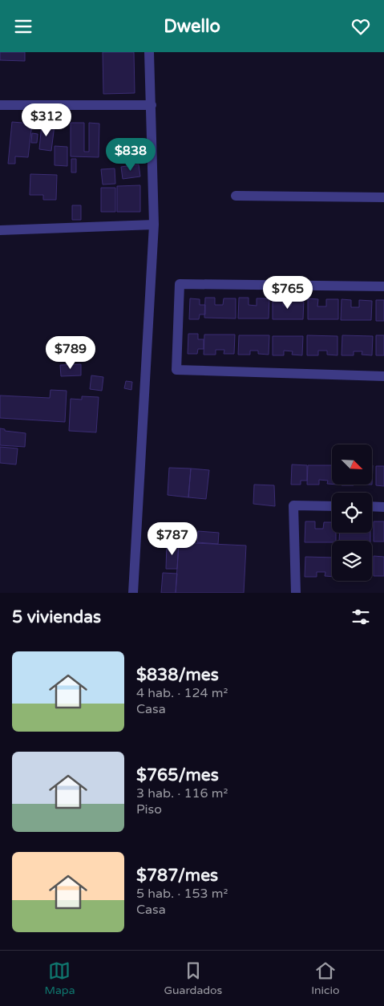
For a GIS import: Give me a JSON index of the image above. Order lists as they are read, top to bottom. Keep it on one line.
{"north":"bottom right","page":{"header":"Dwello","price":["$312","$838","$765","$789","$787"],"heading":"5 viviendas","list":[{"name":"$838/mes","note":"4 hab. · 124 m² · Casa"},{"name":"$765/mes","note":"3 hab. · 116 m² · Piso"},{"name":"$787/mes","note":"5 hab. · 153 m² · Casa"}],"tabs":["Mapa","Guardados","Inicio"]}}
